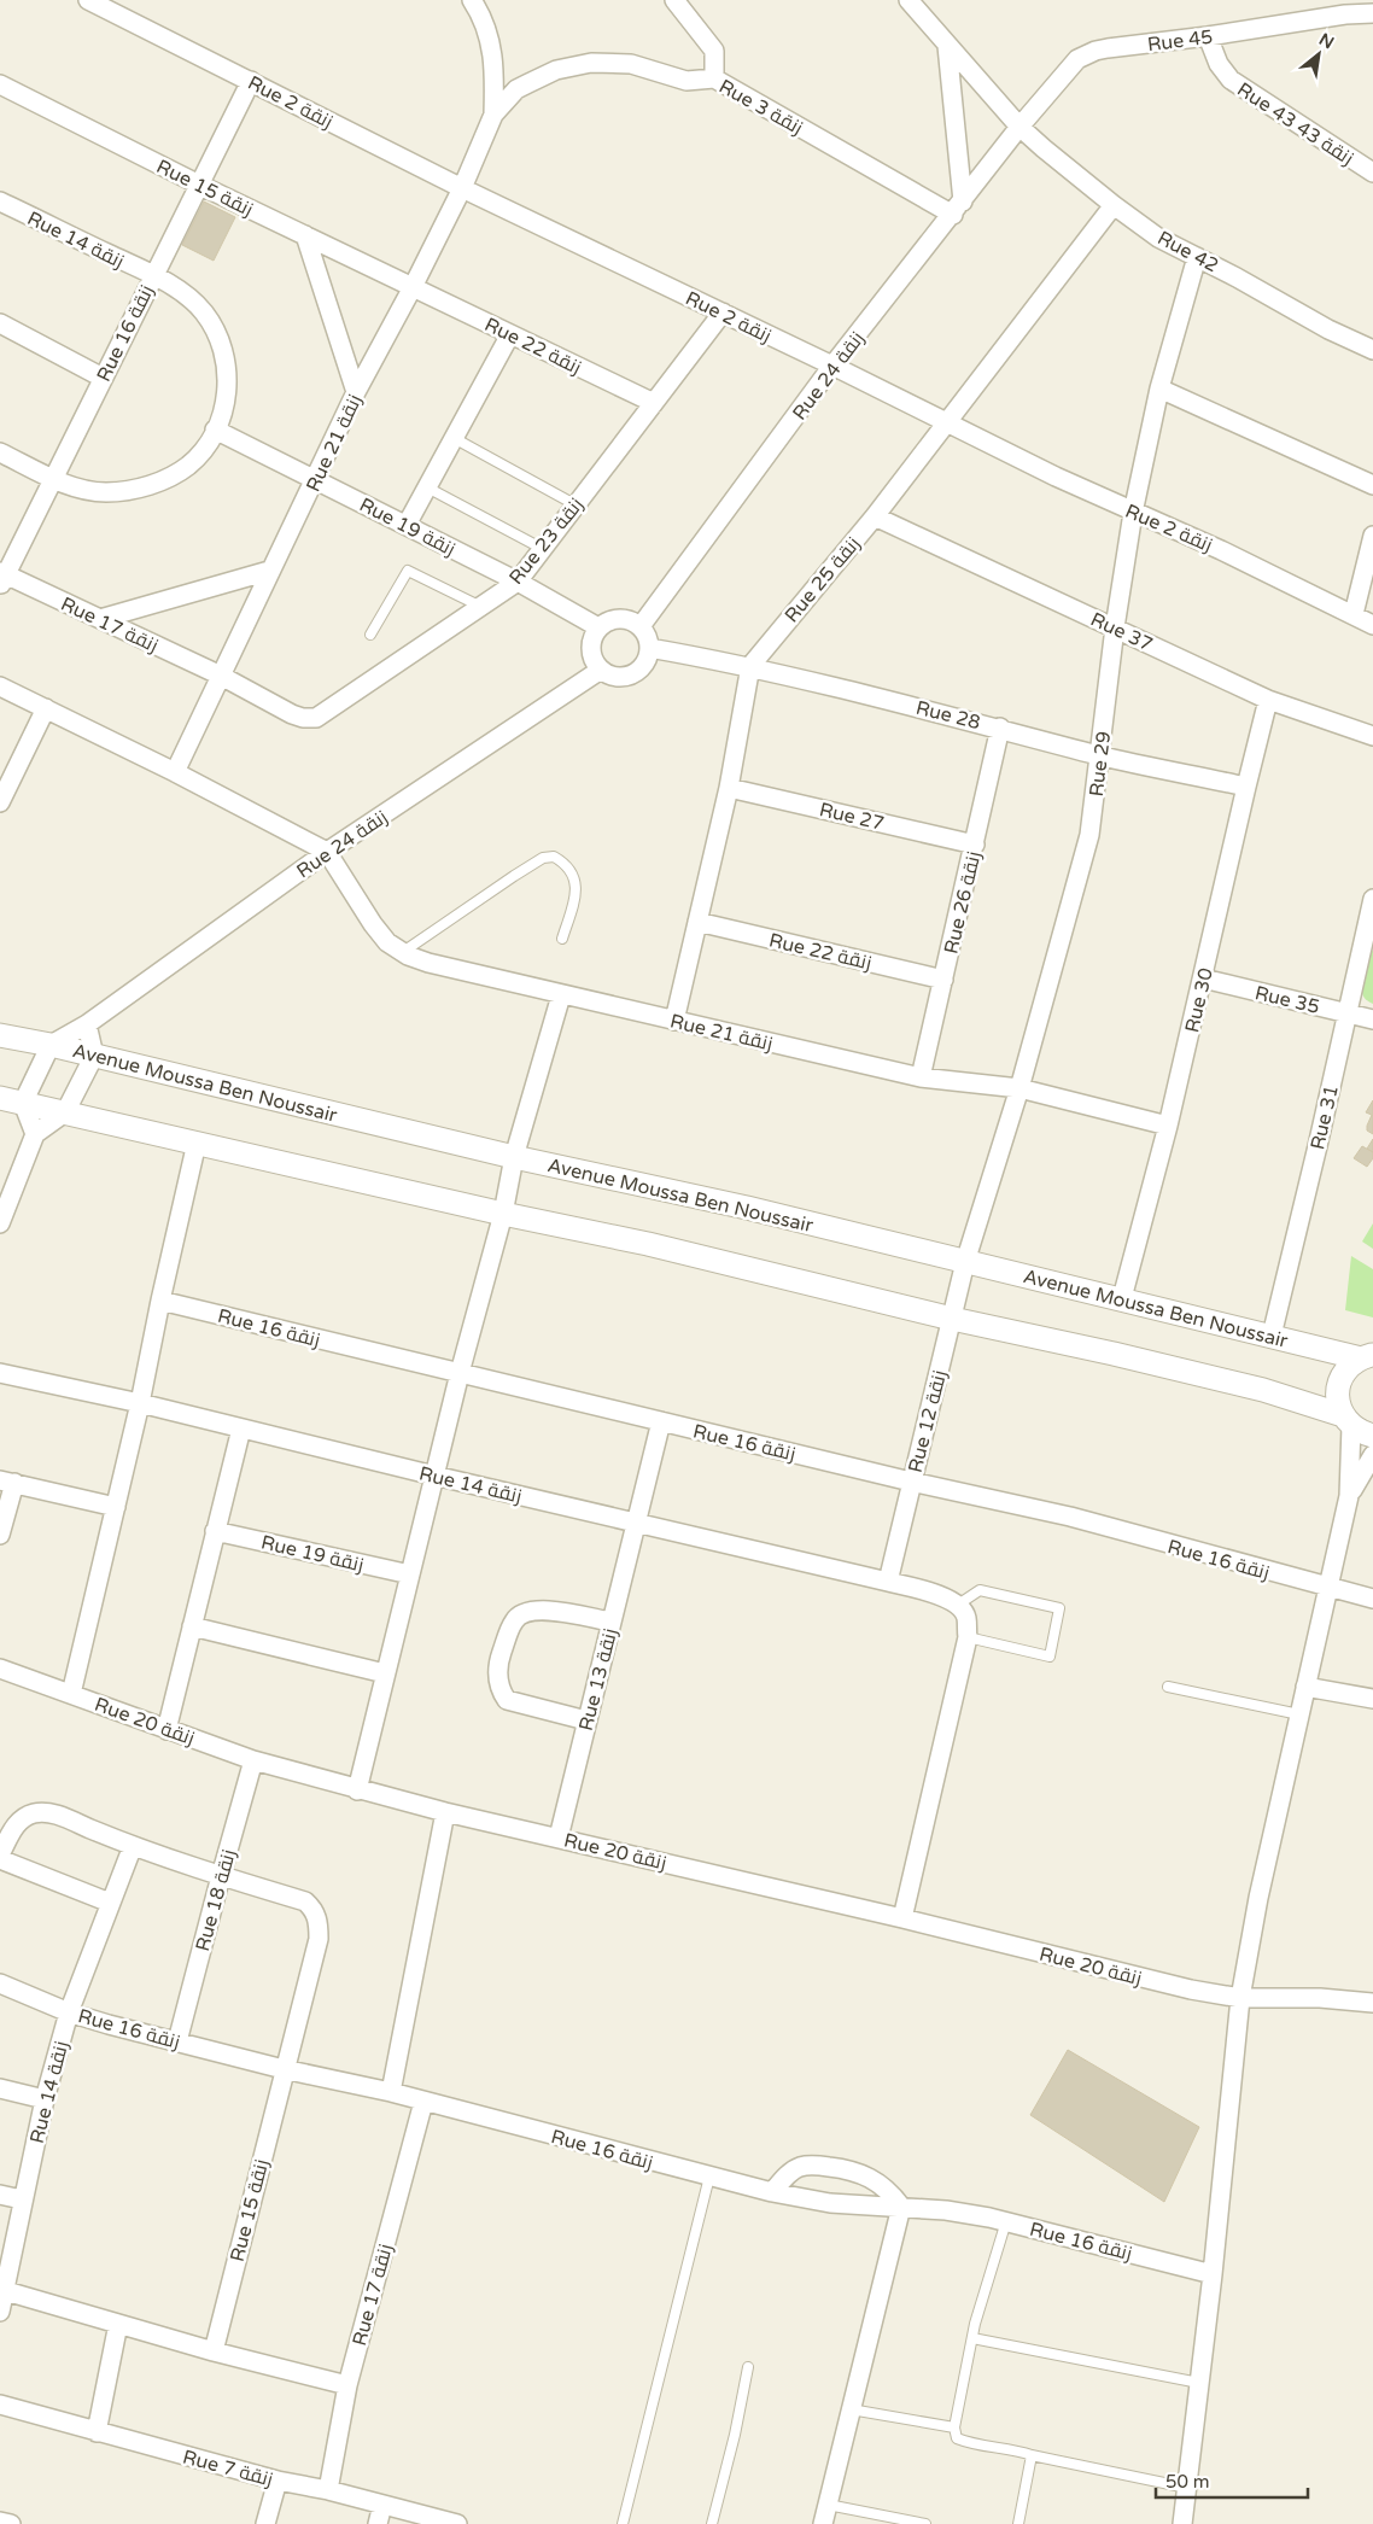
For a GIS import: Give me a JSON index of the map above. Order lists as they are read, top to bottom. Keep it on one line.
{"streets":{"street":["Rue 45","Rue 2 زنقة","Rue 3 زنقة","Rue 43 زنقة 43","Rue 15 زنقة","Rue 14 زنقة","Rue 42","Rue 16 زنقة","Rue 22 زنقة","Rue 24 زنقة","Rue 21 زنقة","Rue 19 زنقة","Rue 23 زنقة","Rue 25 زنقة","Rue 17 زنقة","Rue 37","Rue 28","Rue 29","Rue 27","Rue 26 زنقة","Rue 35","Rue 30","Avenue Moussa Ben Noussair","Rue 31","Rue 12 زنقة","Rue 13 زنقة","Rue 20 زنقة","Rue 18 زنقة","Rue 7 زنقة"]},"crossings":[["Rue 45","Rue 43 زنقة 43"],["Rue 45","Rue 42"],["Rue 45","Rue 24 زنقة"],["Rue 2 زنقة","Rue 16 زنقة"],["Rue 2 زنقة","Rue 24 زنقة"],["Rue 2 زنقة","Rue 21 زنقة"],["Rue 2 زنقة","Rue 23 زنقة"],["Rue 2 زنقة","Rue 25 زنقة"],["Rue 2 زنقة","Rue 29"],["Rue 3 زنقة","Rue 24 زنقة"],["Rue 3 زنقة","Rue 21 زنقة"],["Rue 15 زنقة","Rue 16 زنقة"],["Rue 15 زنقة","Rue 22 زنقة"],["Rue 15 زنقة","Rue 21 زنقة"],["Rue 14 زنقة","Rue 16 زنقة"],["Rue 14 زنقة","Rue 12 زنقة"],["Rue 14 زنقة","Rue 13 زنقة"],["Rue 42","Rue 24 زنقة"],["Rue 42","Rue 25 زنقة"],["Rue 42","Rue 29"],["Rue 16 زنقة","Rue 17 زنقة"],["Rue 16 زنقة","Rue 12 زنقة"],["Rue 16 زنقة","Rue 13 زنقة"],["Rue 16 زنقة","Rue 18 زنقة"],["Rue 22 زنقة","Rue 21 زنقة"],["Rue 22 زنقة","Rue 23 زنقة"],["Rue 22 زنقة","Rue 25 زنقة"],["Rue 22 زنقة","Rue 26 زنقة"],["Rue 24 زنقة","Rue 21 زنقة"],["Rue 24 زنقة","Rue 19 زنقة"],["Rue 24 زنقة","Rue 28"],["Rue 24 زنقة","Avenue Moussa Ben Noussair"],["Rue 21 زنقة","Rue 19 زنقة"],["Rue 21 زنقة","Rue 23 زنقة"],["Rue 21 زنقة","Rue 25 زنقة"],["Rue 21 زنقة","Rue 17 زنقة"],["Rue 21 زنقة","Rue 29"],["Rue 21 زنقة","Rue 26 زنقة"],["Rue 21 زنقة","Rue 30"],["Rue 19 زنقة","Rue 23 زنقة"],["Rue 19 زنقة","Rue 28"],["Rue 23 زنقة","Rue 17 زنقة"],["Rue 25 زنقة","Rue 37"],["Rue 25 زنقة","Rue 28"],["Rue 25 زنقة","Rue 27"],["Rue 17 زنقة","Rue 7 زنقة"],["Rue 37","Rue 29"],["Rue 37","Rue 30"],["Rue 28","Rue 29"],["Rue 28","Rue 26 زنقة"],["Rue 28","Rue 30"],["Rue 29","Avenue Moussa Ben Noussair"],["Rue 29","Rue 12 زنقة"],["Rue 27","Rue 26 زنقة"],["Rue 35","Rue 30"],["Rue 35","Rue 31"],["Rue 30","Avenue Moussa Ben Noussair"],["Avenue Moussa Ben Noussair","Rue 31"],["Avenue Moussa Ben Noussair","Rue 12 زنقة"],["Rue 13 زنقة","Rue 20 زنقة"],["Rue 20 زنقة","Rue 18 زنقة"]],"scale_bar":"50 m","north":"top right"}
